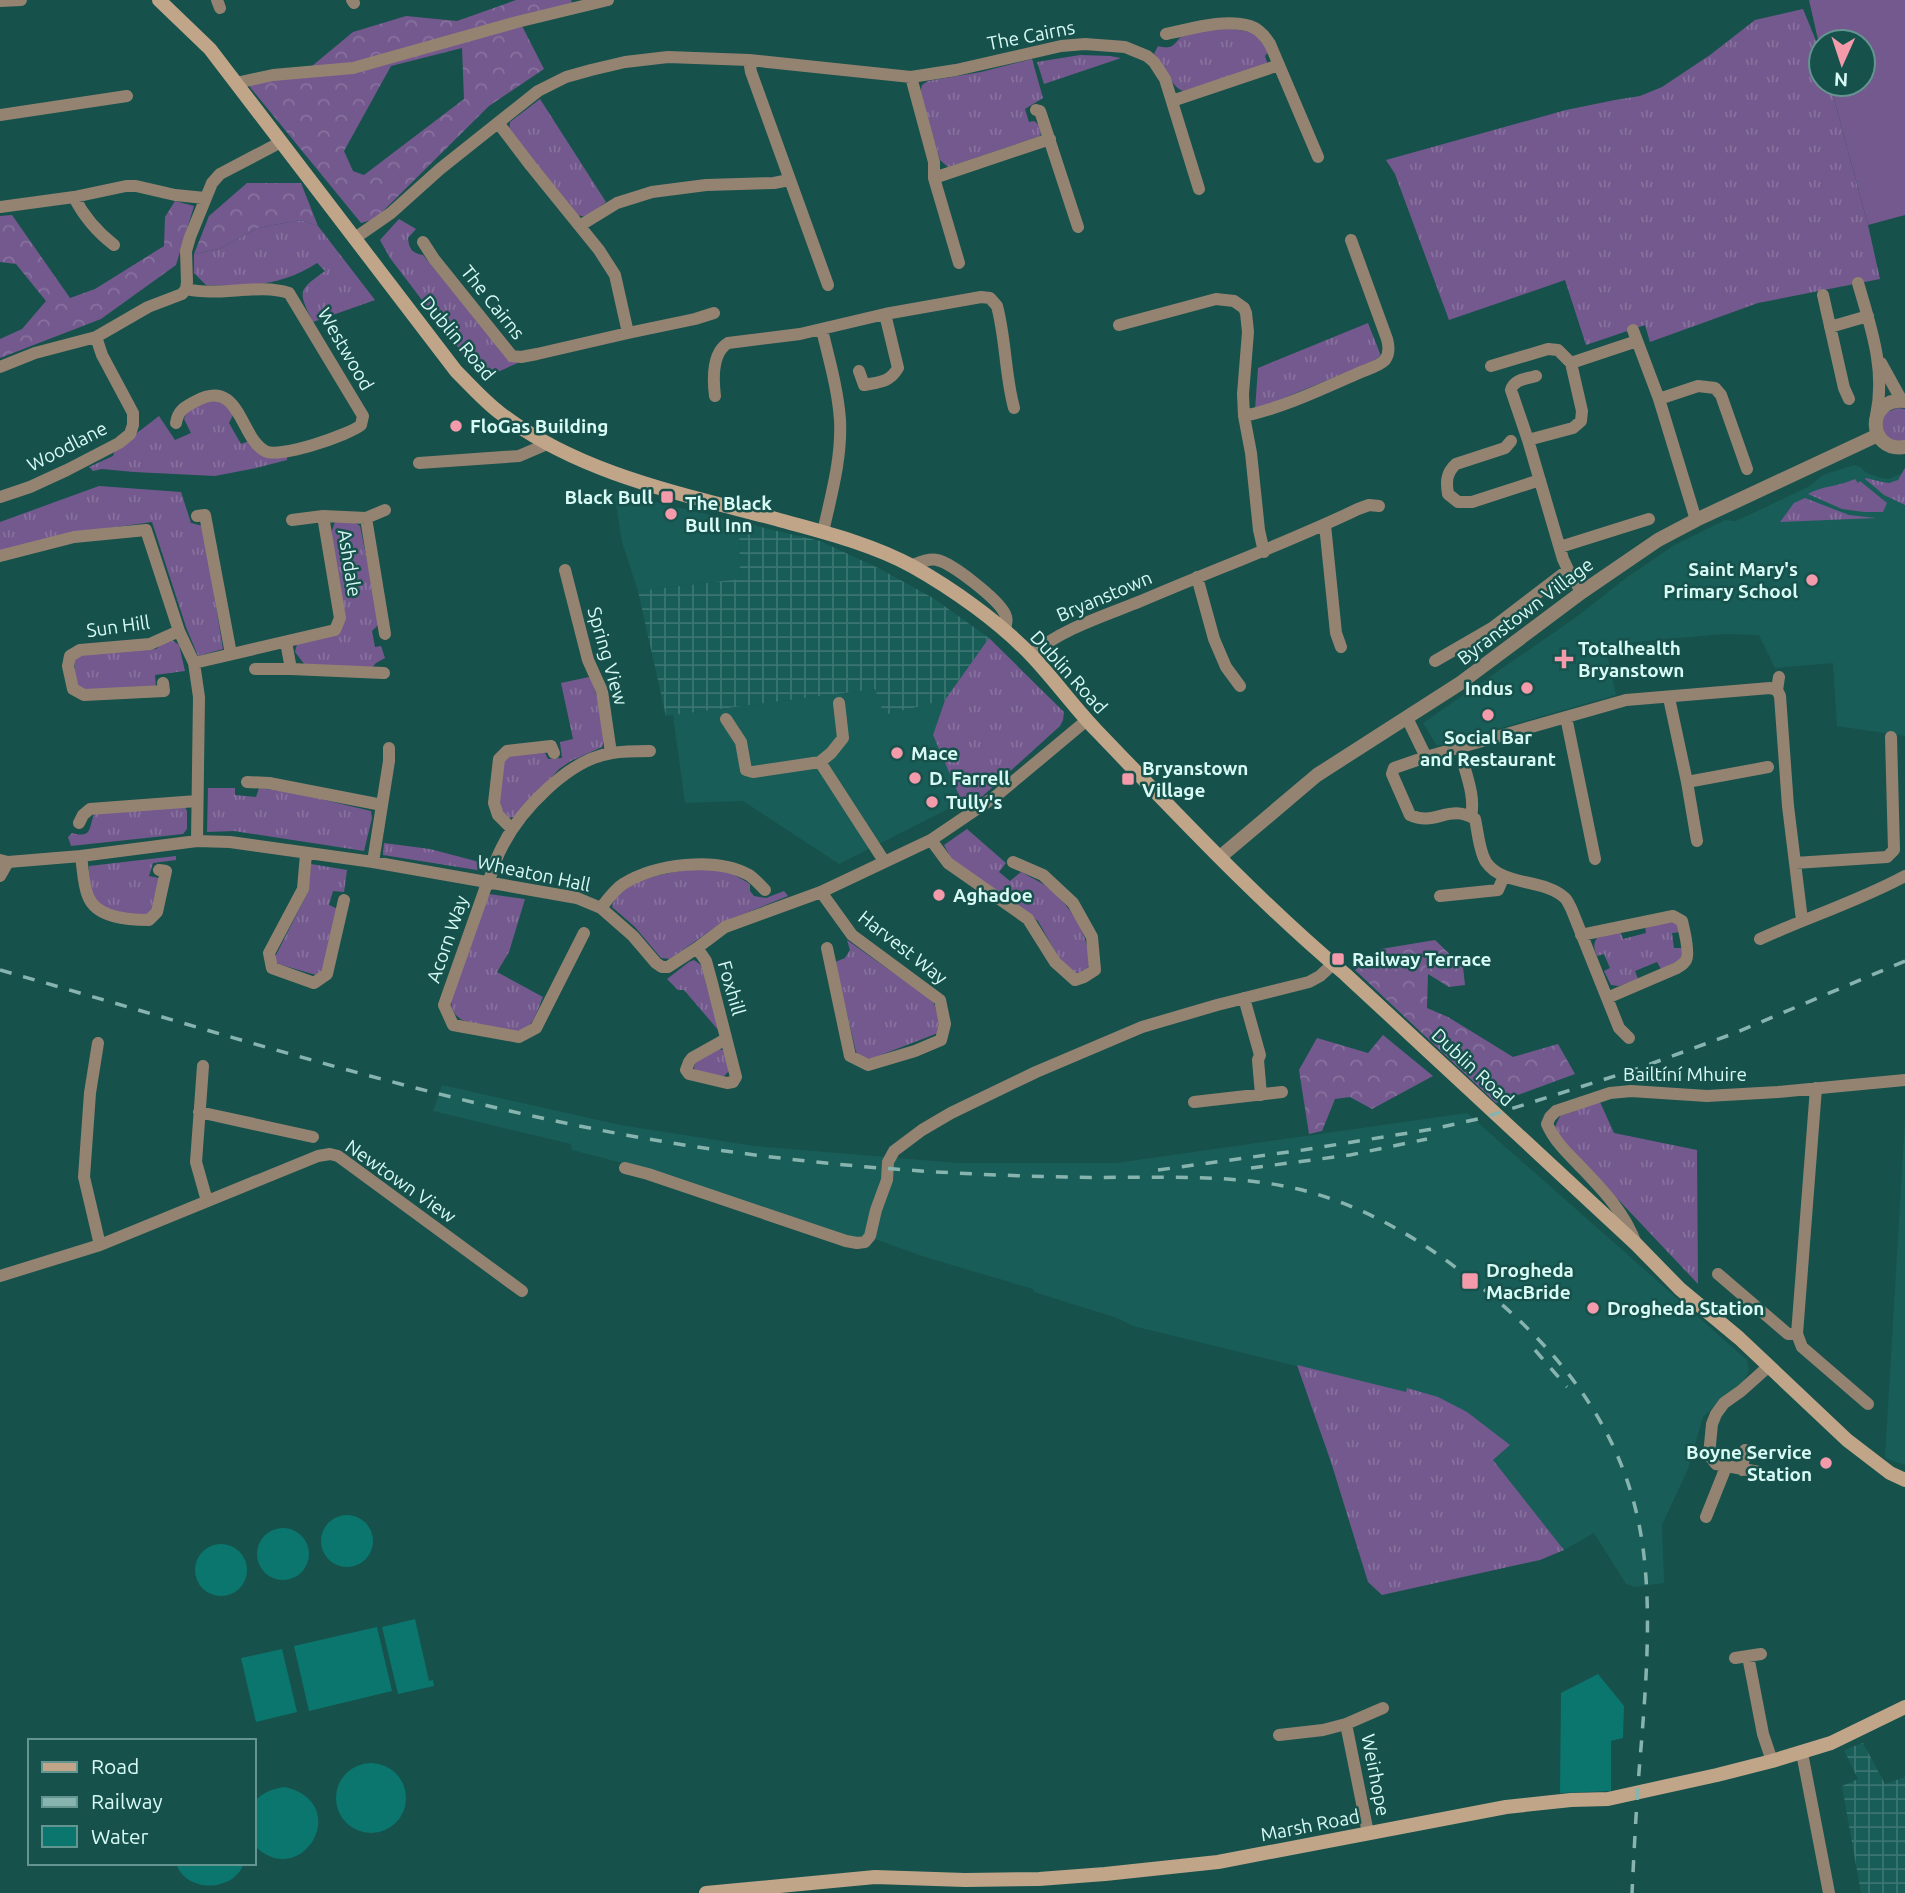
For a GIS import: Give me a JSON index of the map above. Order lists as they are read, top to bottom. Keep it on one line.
{"streets":{"main road":["Dublin Road","Marsh Road"],"street":["The Cairns","Westwood","Woodlane","Ashdale","Bryanstown","Byranstown Village","Sun Hill","Spring View","Wheaton Hall","Acorn Way","Harvest Way","Foxhill","Bailtíní Mhuire","Newtown View","Weirhope"]},"crossings":[["The Cairns","Dublin Road"],["Dublin Road","Bryanstown"],["Dublin Road","Byranstown Village"],["Dublin Road","Wheaton Hall"],["Dublin Road","Bailtíní Mhuire"],["Wheaton Hall","Acorn Way"],["Wheaton Hall","Harvest Way"],["Wheaton Hall","Foxhill"],["Weirhope","Marsh Road"]],"places":{"other":["FloGas Building","The Black Bull Inn","Saint Mary's Primary School","Indus","Social Bar and Restaurant","Mace","D. Farrell","Tully's","Aghadoe","Drogheda Station","Boyne Service Station"],"transit":["Black Bull","Bryanstown Village","Railway Terrace","Drogheda MacBride"],"health":["Totalhealth Bryanstown"]},"legend":["Road","Railway","Water"],"north":"bottom"}
